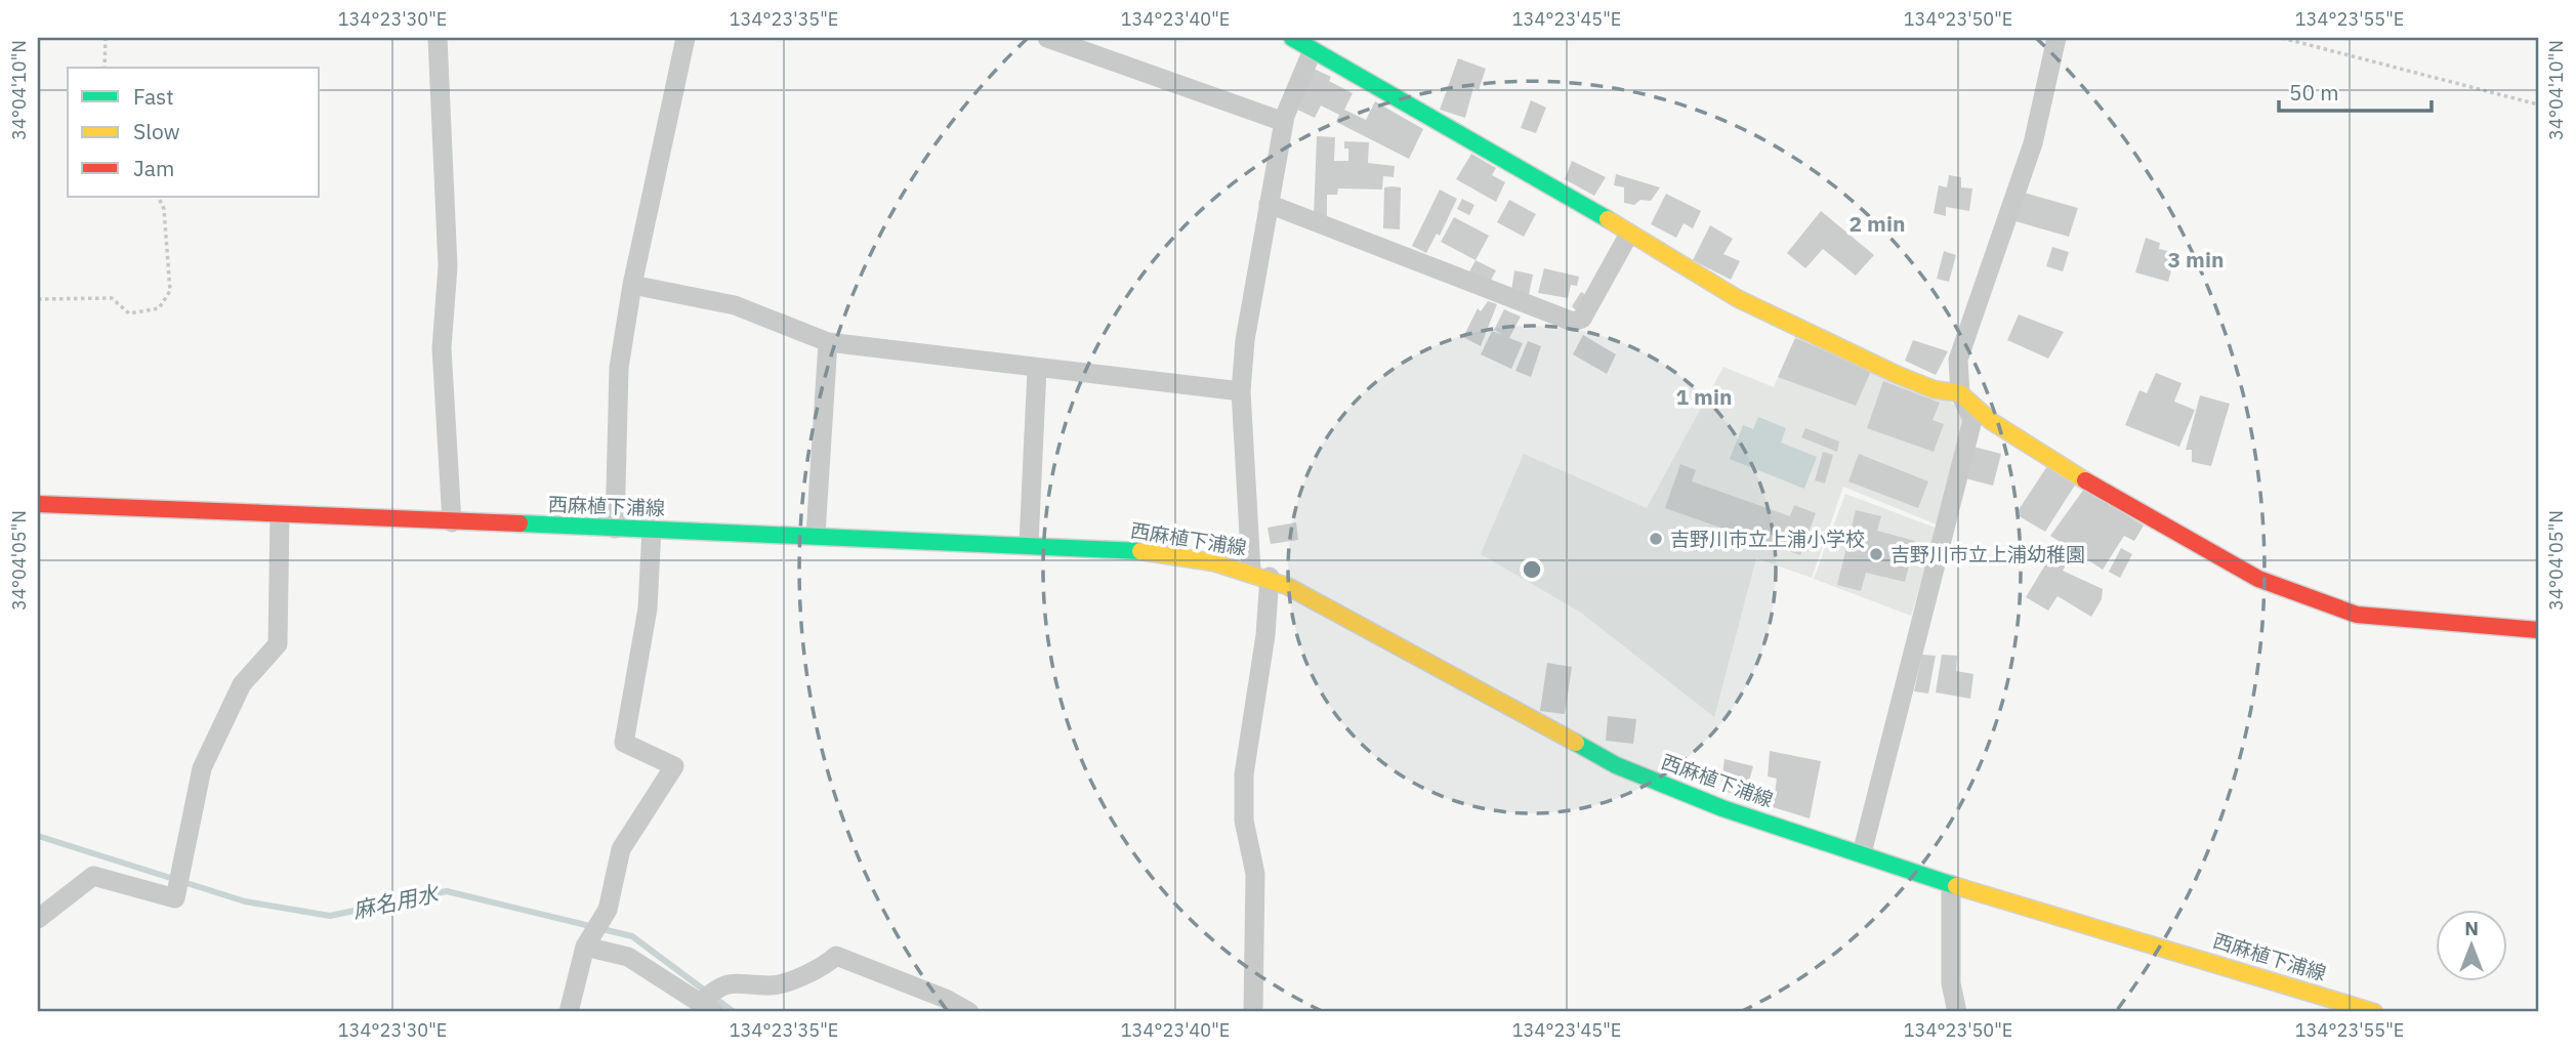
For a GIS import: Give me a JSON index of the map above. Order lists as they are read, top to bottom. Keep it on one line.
{"streets":{"main road":["西麻植下浦線"]},"water":["麻名用水"],"places":["吉野川市立上浦小学校","吉野川市立上浦幼稚園"],"legend":["Fast","Slow","Jam"],"scale_bar":"50 m","north":"top","coordinates":["134°23'30\"E","134°23'35\"E","134°23'40\"E","134°23'45\"E","134°23'50\"E","134°23'55\"E","34°04'10\"N","34°04'05\"N"],"rings":["2 min","3 min","1 min"]}
